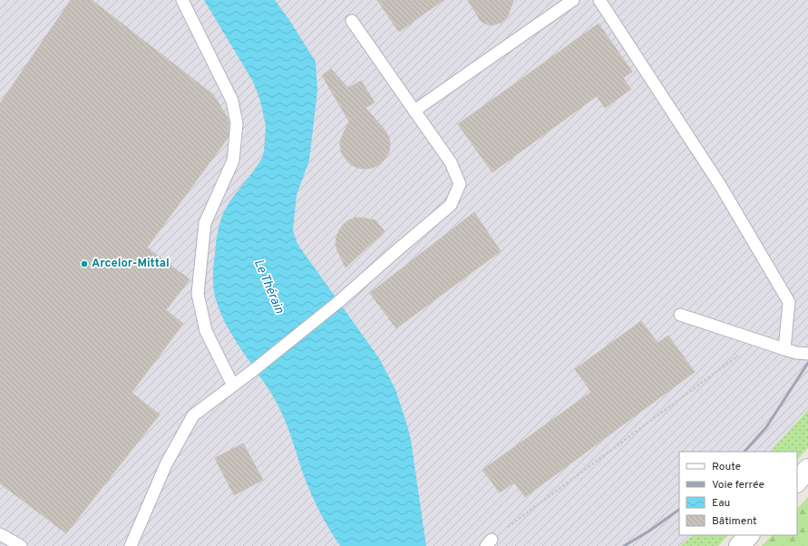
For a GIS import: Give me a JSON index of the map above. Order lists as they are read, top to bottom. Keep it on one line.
{"water":["Le Thérain"],"places":["Arcelor-Mittal"],"legend":["Route","Voie ferrée","Eau","Bâtiment"]}
